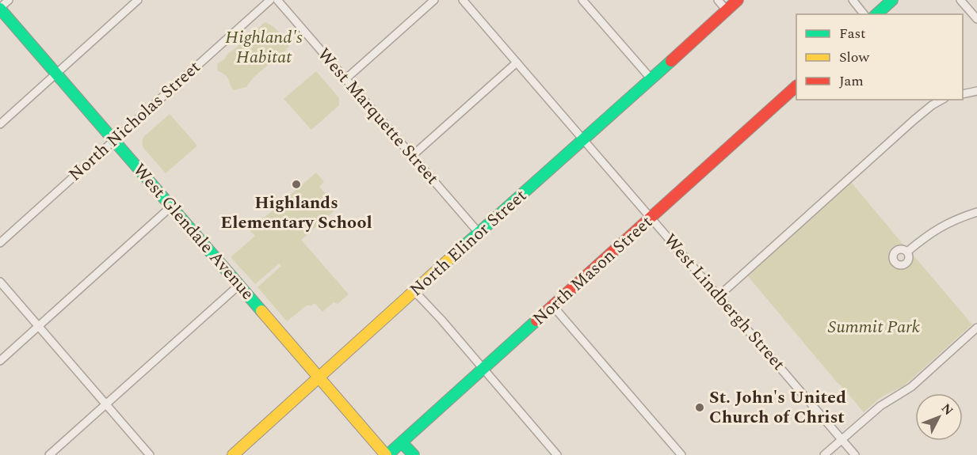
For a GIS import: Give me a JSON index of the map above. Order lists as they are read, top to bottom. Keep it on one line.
{"streets":{"street":["West Marquette Street","North Nicholas Street","West Glendale Avenue","North Elinor Street","North Mason Street","West Lindbergh Street"]},"crossings":[["West Marquette Street","North Elinor Street"],["North Nicholas Street","West Glendale Avenue"],["West Glendale Avenue","North Elinor Street"],["West Glendale Avenue","North Mason Street"],["North Elinor Street","West Lindbergh Street"],["North Mason Street","West Lindbergh Street"]],"parks":["Highland's Habitat","Summit Park"],"places":["Highlands Elementary School","St. John's United Church of Christ"],"legend":["Fast","Slow","Jam"],"north":"top right"}
